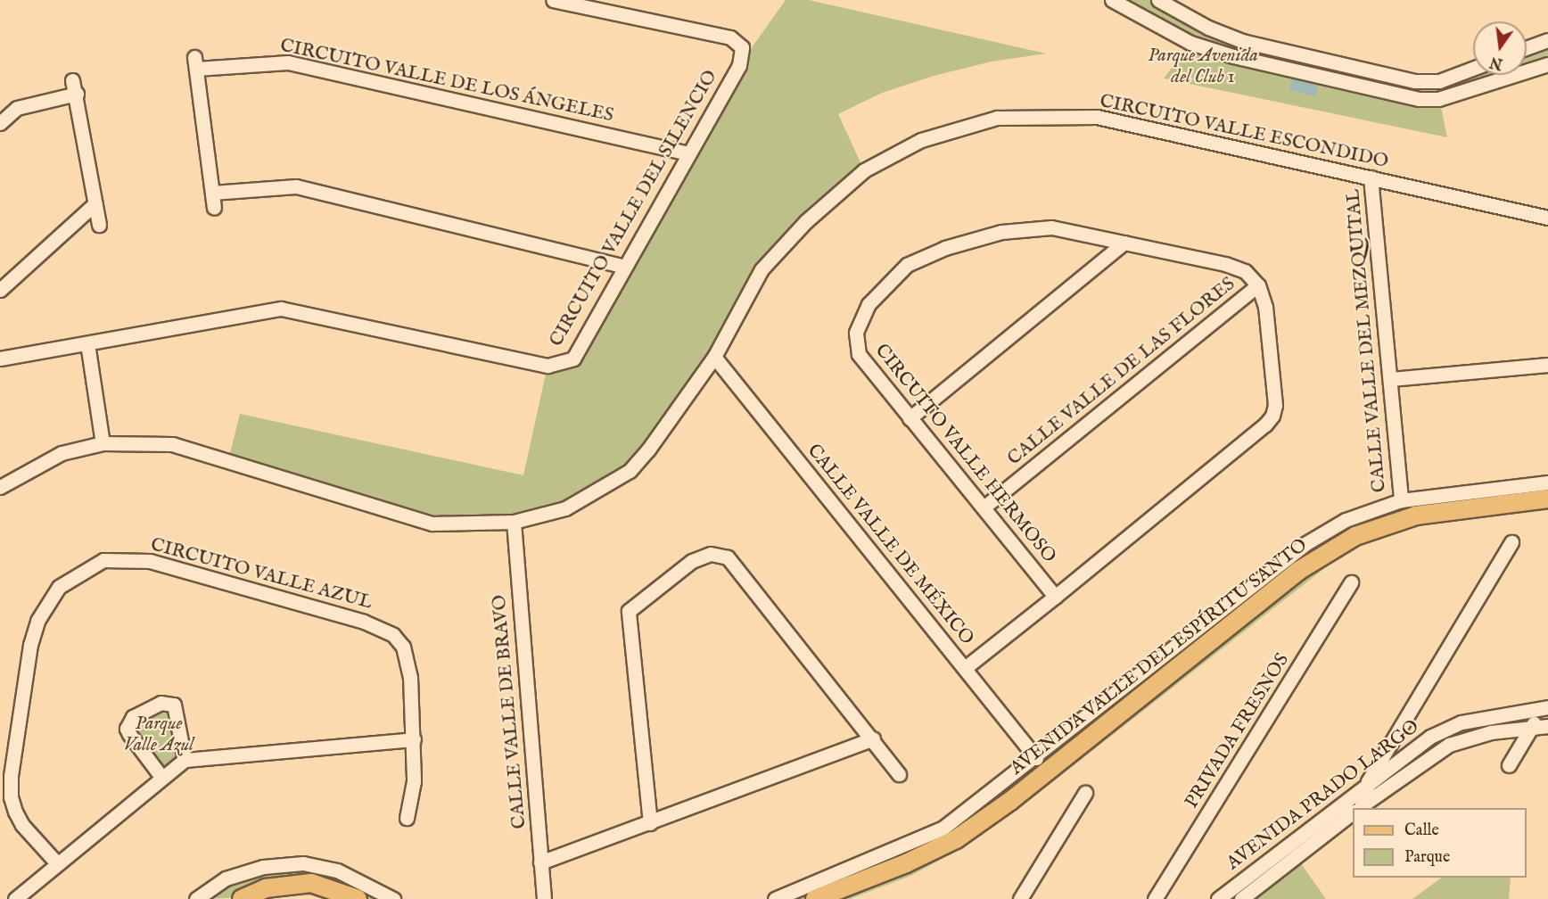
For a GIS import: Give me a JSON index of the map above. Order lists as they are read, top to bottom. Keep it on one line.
{"streets":{"main road":["AVENIDA VALLE DEL ESPÍRITU SANTO"],"street":["CIRCUITO VALLE DE LOS ÁNGELES","CIRCUITO VALLE ESCONDIDO","CIRCUITO VALLE DEL SILENCIO","CALLE VALLE DEL MEZQUITAL","CALLE VALLE DE LAS FLORES","CIRCUITO VALLE HERMOSO","CALLE VALLE DE MÉXICO","CIRCUITO VALLE AZUL","CALLE VALLE DE BRAVO","PRIVADA FRESNOS","AVENIDA PRADO LARGO"]},"crossings":[["CIRCUITO VALLE DE LOS ÁNGELES","CIRCUITO VALLE DEL SILENCIO"],["CIRCUITO VALLE ESCONDIDO","CALLE VALLE DEL MEZQUITAL"],["CIRCUITO VALLE ESCONDIDO","CALLE VALLE DE MÉXICO"],["CIRCUITO VALLE ESCONDIDO","CALLE VALLE DE BRAVO"],["CALLE VALLE DE LAS FLORES","CIRCUITO VALLE HERMOSO"]],"parks":["Parque Avenida del Club 1","Parque Valle Azul"],"legend":["Calle","Parque"],"north":"bottom"}
